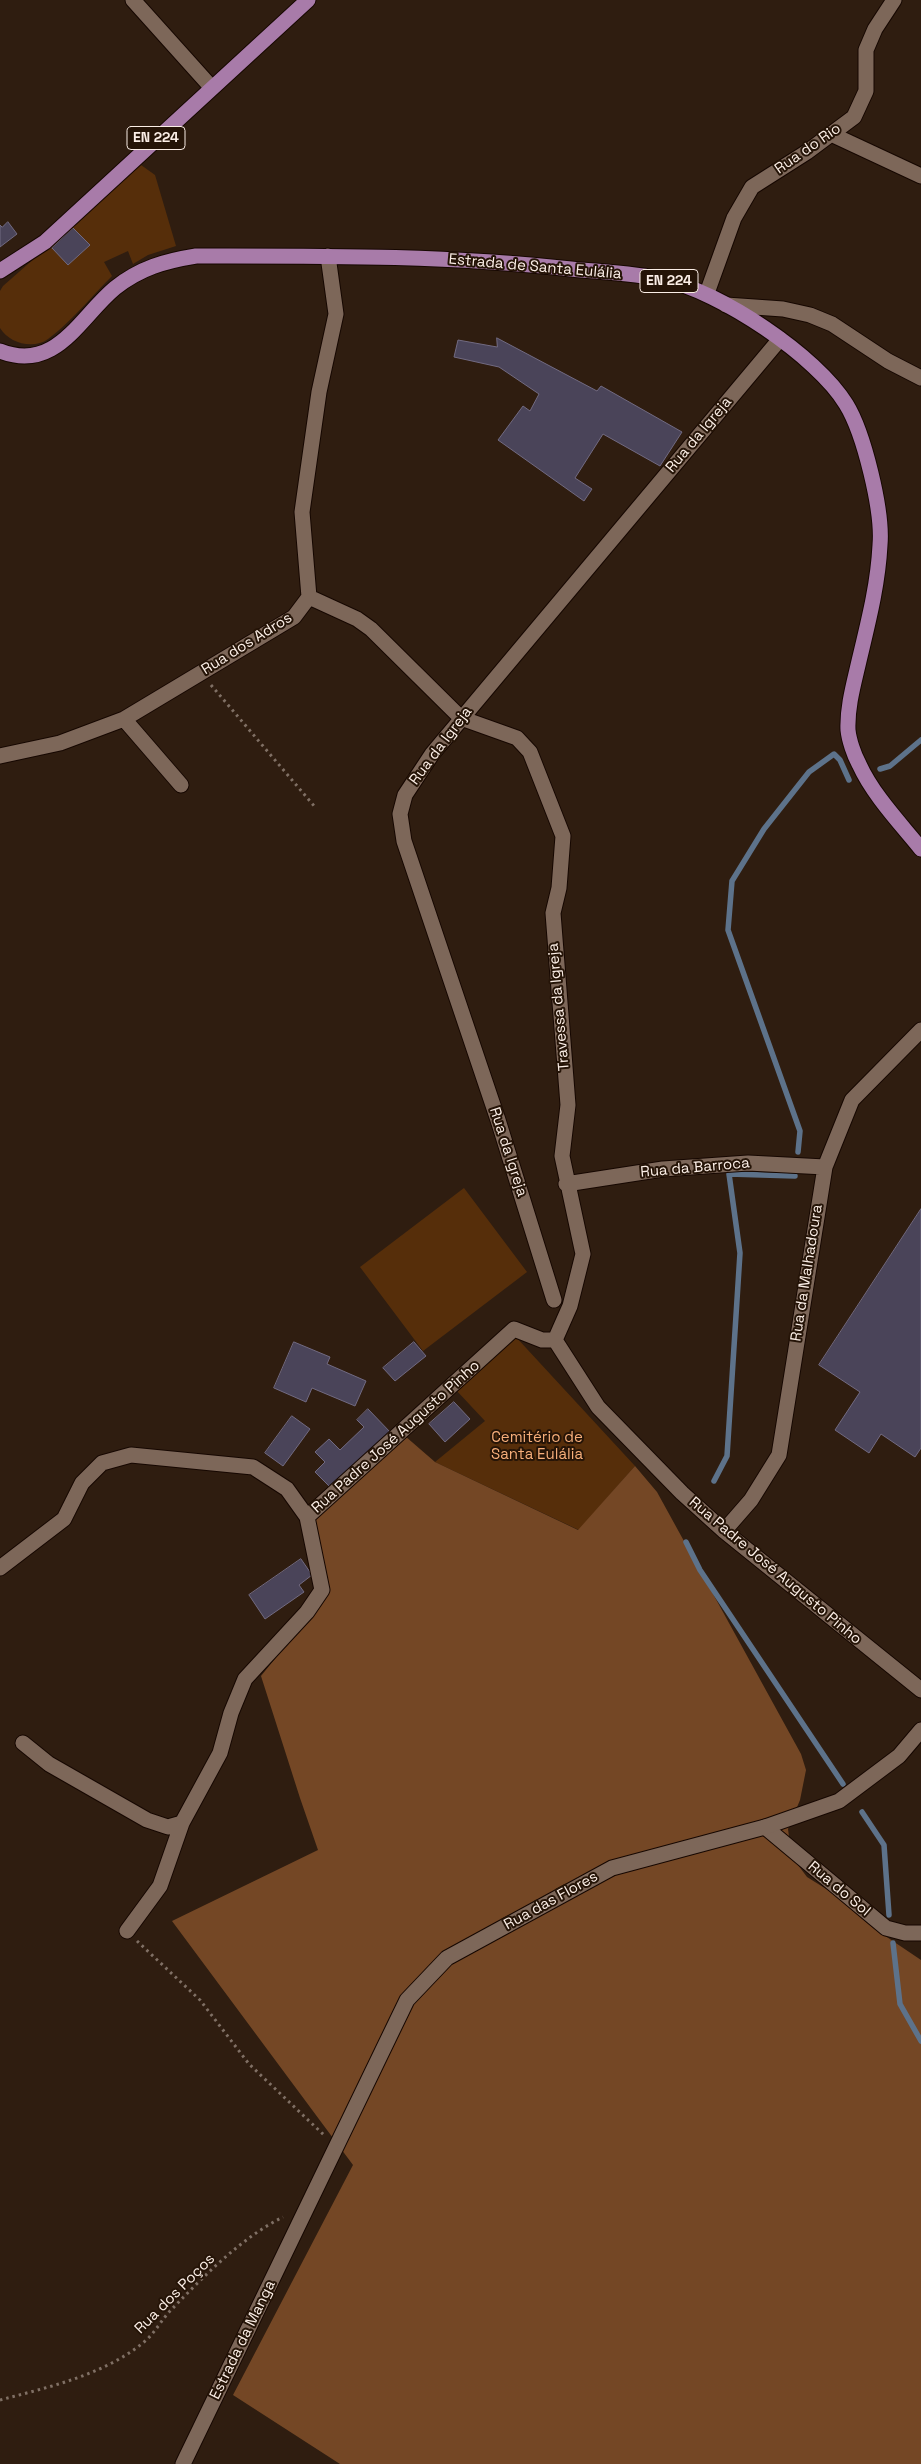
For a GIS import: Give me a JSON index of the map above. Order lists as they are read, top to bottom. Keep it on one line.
{"streets":{"main road":["EN 224","Estrada de Santa Eulália"],"street":["Rua do Rio","Rua da Igreja","Rua dos Adros","Travessa da Igreja","Rua da Barroca","Rua da Malhadoura","Rua Padre José Augusto Pinho","Rua do Sol","Rua das Flores","Estrada da Manga"],"path":["Rua dos Poços"]},"crossings":[["Rua do Rio","Estrada de Santa Eulália"],["Estrada de Santa Eulália","Rua da Igreja"],["Rua da Igreja","Travessa da Igreja"],["Travessa da Igreja","Rua da Barroca"],["Travessa da Igreja","Rua Padre José Augusto Pinho"],["Rua da Barroca","Rua da Malhadoura"],["Rua da Malhadoura","Rua Padre José Augusto Pinho"],["Rua do Sol","Rua das Flores"],["Rua das Flores","Rua dos Poços"],["Rua das Flores","Estrada da Manga"],["Rua dos Poços","Estrada da Manga"]],"parks":["Cemitério de Santa Eulália"]}
